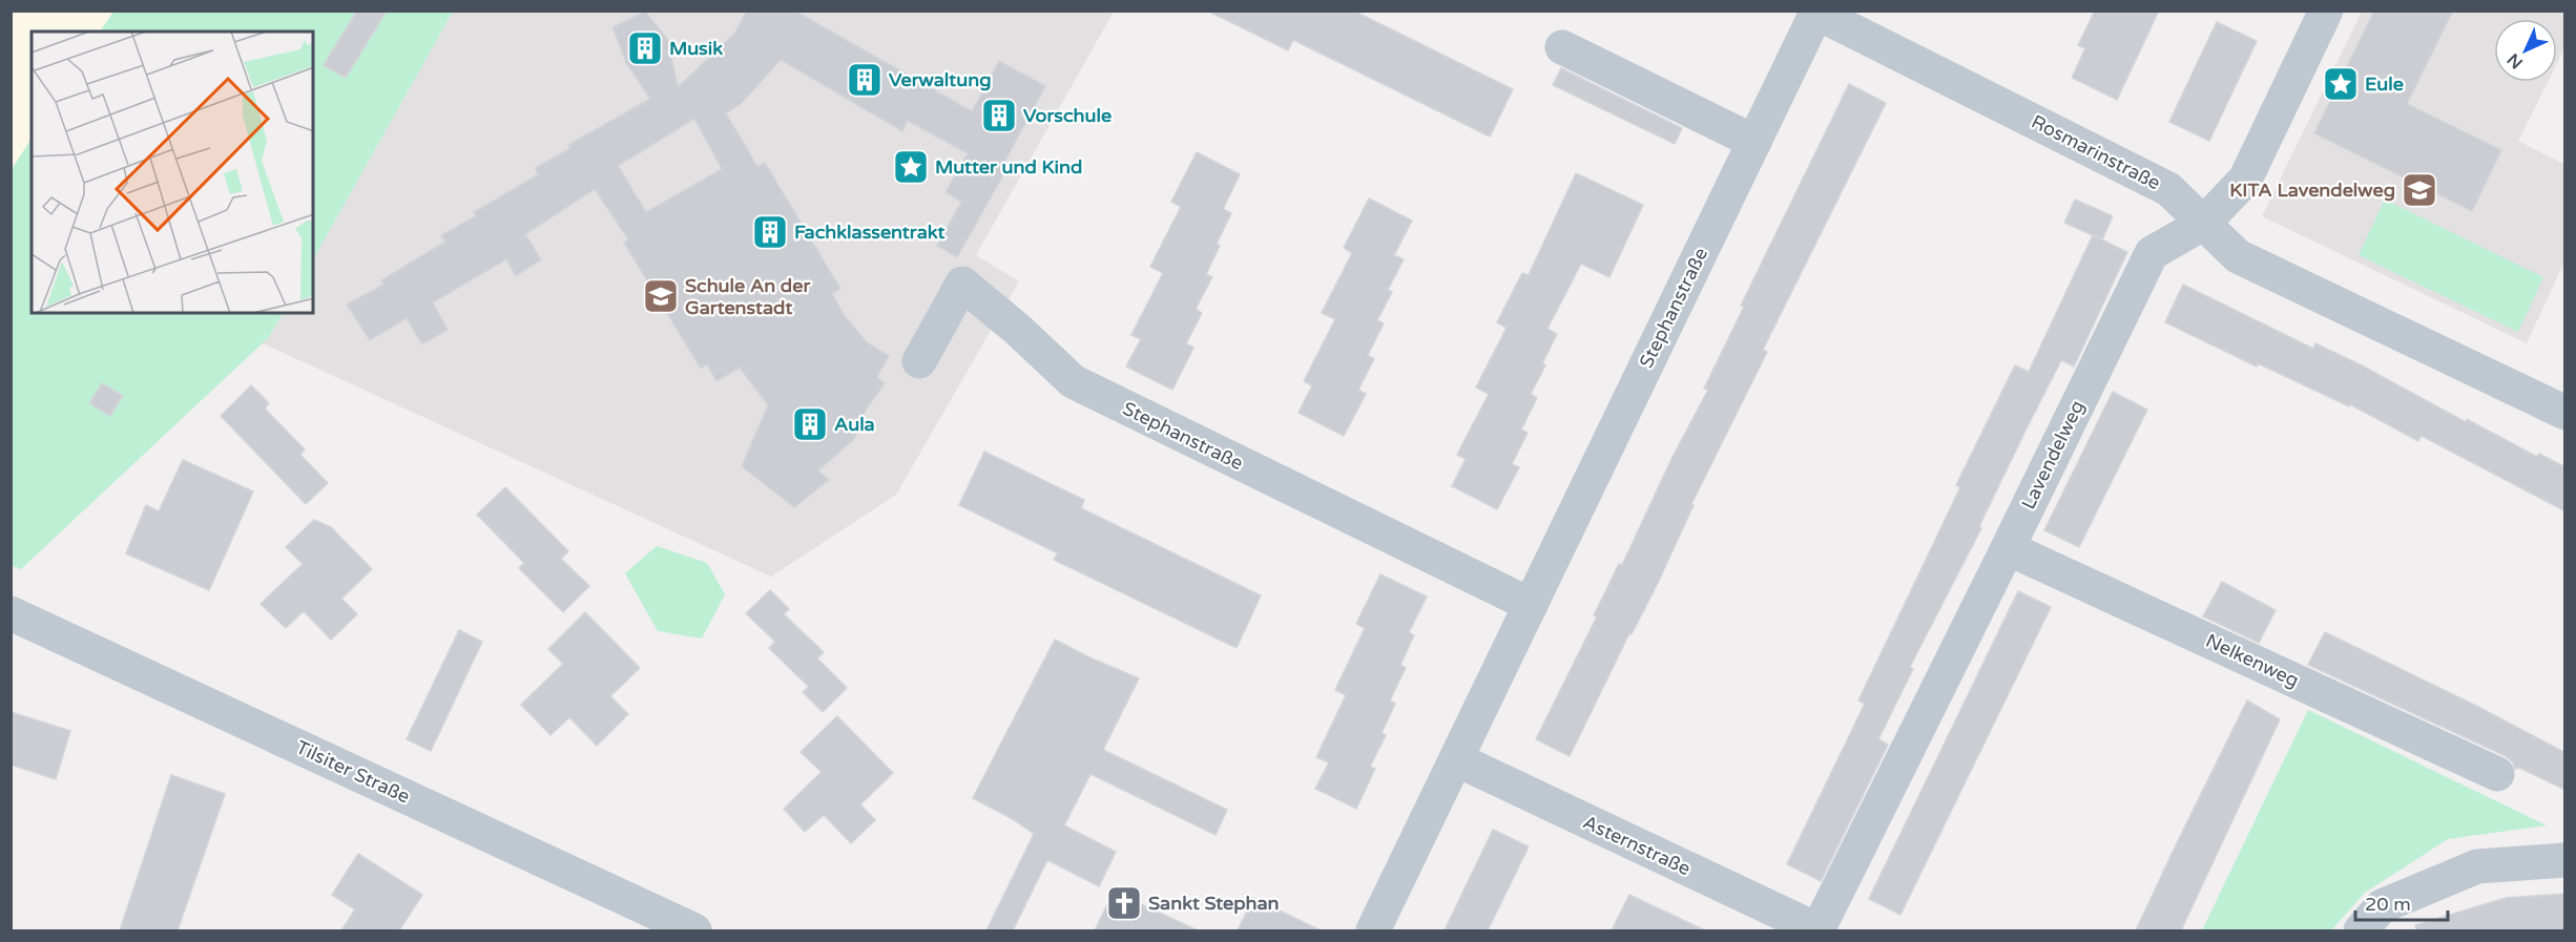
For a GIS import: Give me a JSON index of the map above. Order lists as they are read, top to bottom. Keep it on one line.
{"streets":{"street":["Rosmarinstraße","Stephanstraße","Lavendelweg","Nelkenweg","Tilsiter Straße","Asternstraße"]},"crossings":[["Rosmarinstraße","Stephanstraße"],["Rosmarinstraße","Lavendelweg"],["Stephanstraße","Asternstraße"],["Lavendelweg","Nelkenweg"],["Lavendelweg","Asternstraße"]],"places":{"building":["Musik","Verwaltung","Vorschule","Fachklassentrakt","Aula"],"place":["Eule","Mutter und Kind"],"school or university":["KITA Lavendelweg","Schule An der Gartenstadt"],"church":["Sankt Stephan"]},"scale_bar":"20 m","north":"bottom left"}
